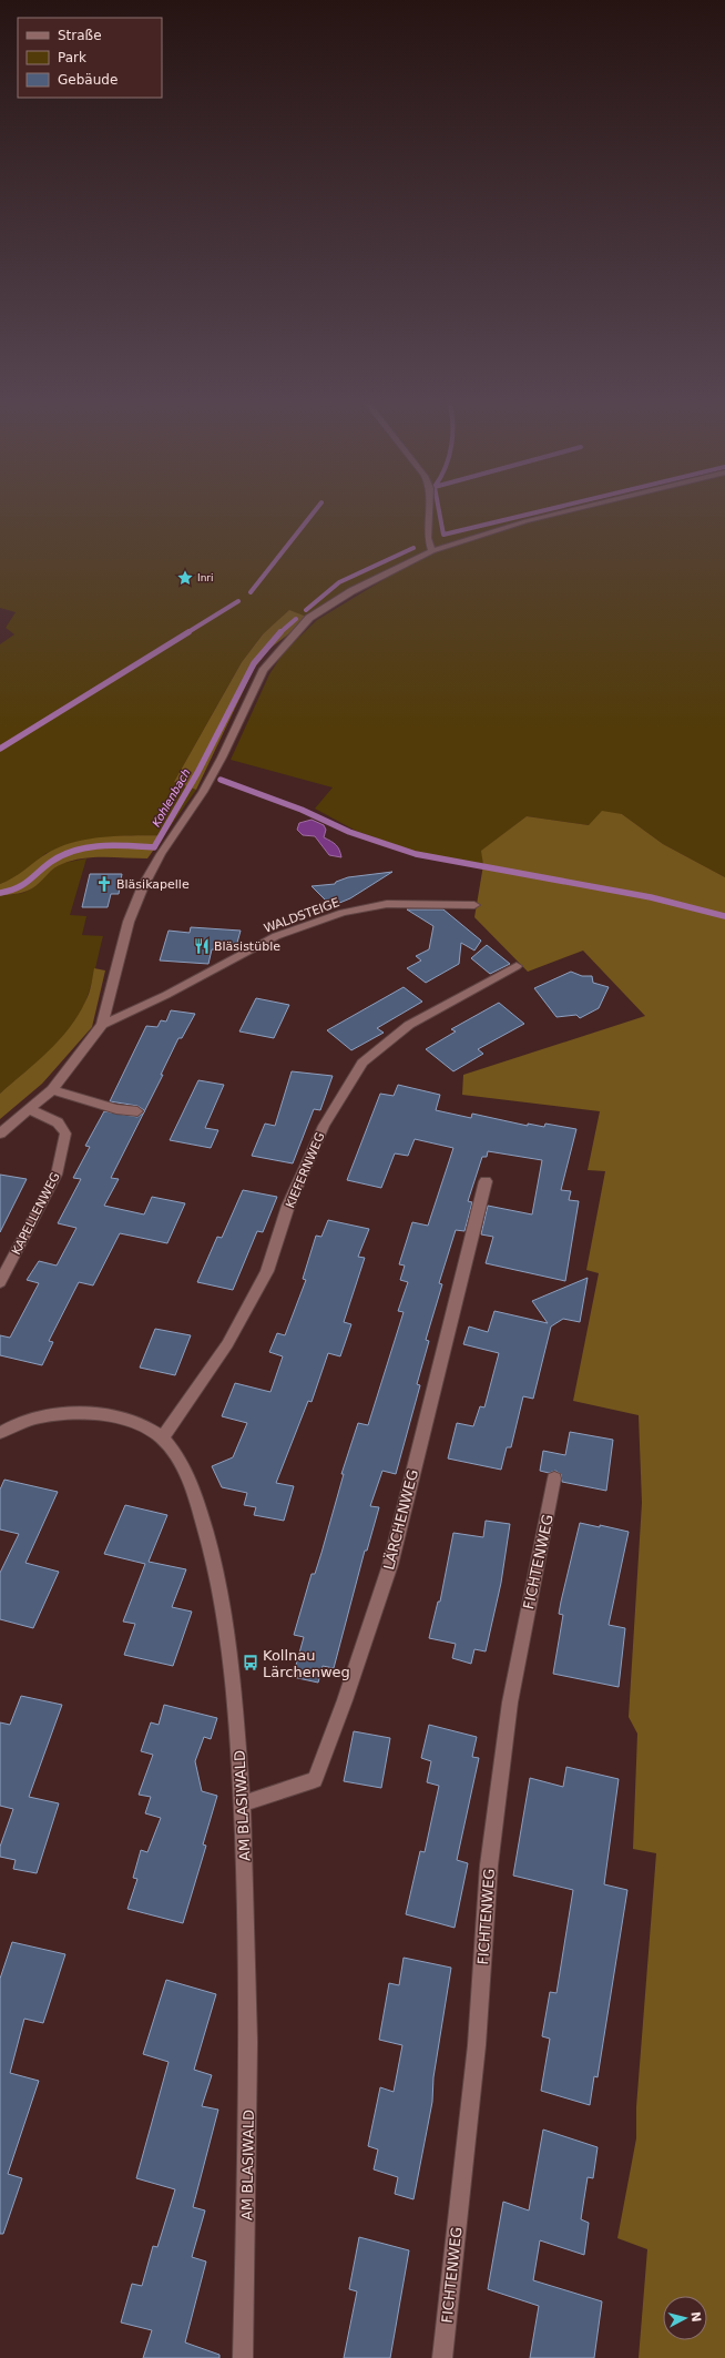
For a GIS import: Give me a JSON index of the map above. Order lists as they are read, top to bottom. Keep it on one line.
{"streets":{"street":["WALDSTEIGE","KIEFERNWEG","KAPELLENWEG","LÄRCHENWEG","FICHTENWEG","AM BLASIWALD"]},"crossings":[["KIEFERNWEG","AM BLASIWALD"],["LÄRCHENWEG","AM BLASIWALD"]],"water":["Kohlenbach"],"places":{"place":["Inri"],"church":["Bläsikapelle"],"restaurant":["Bläsistüble"],"bus stop":["Kollnau Lärchenweg"]},"legend":["Straße","Park","Gebäude"],"north":"right"}
